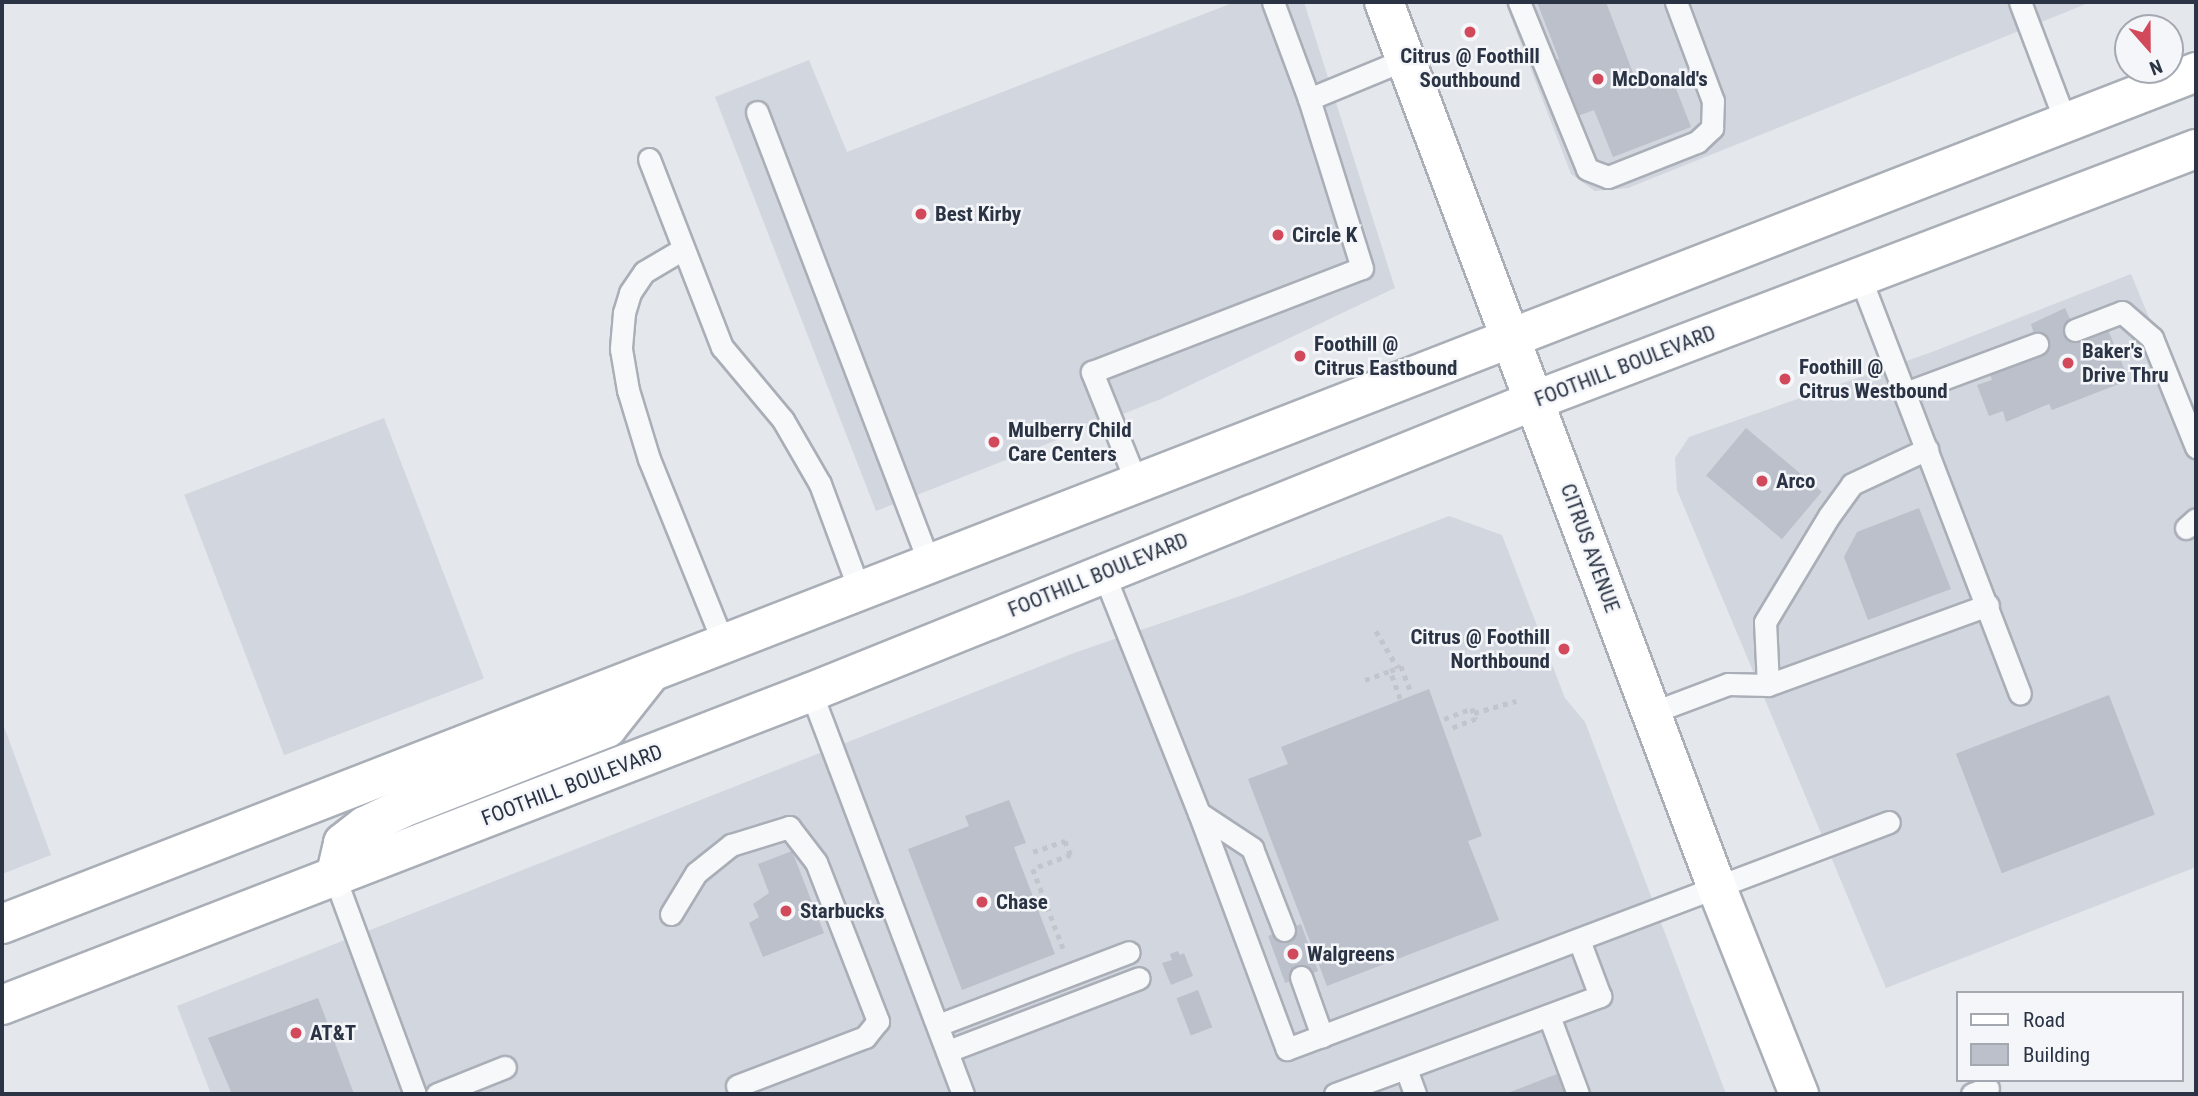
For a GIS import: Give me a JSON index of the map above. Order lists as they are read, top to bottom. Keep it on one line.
{"streets":{"main road":["FOOTHILL BOULEVARD","CITRUS AVENUE"]},"crossings":[["FOOTHILL BOULEVARD","CITRUS AVENUE"]],"places":["Citrus @ Foothill Southbound","McDonald's","Best Kirby","Circle K","Foothill @ Citrus Eastbound","Baker's Drive Thru","Foothill @ Citrus Westbound","Mulberry Child Care Centers","Arco","Citrus @ Foothill Northbound","Chase","Starbucks","Walgreens","AT&T"],"legend":["Road","Building"],"north":"bottom"}
